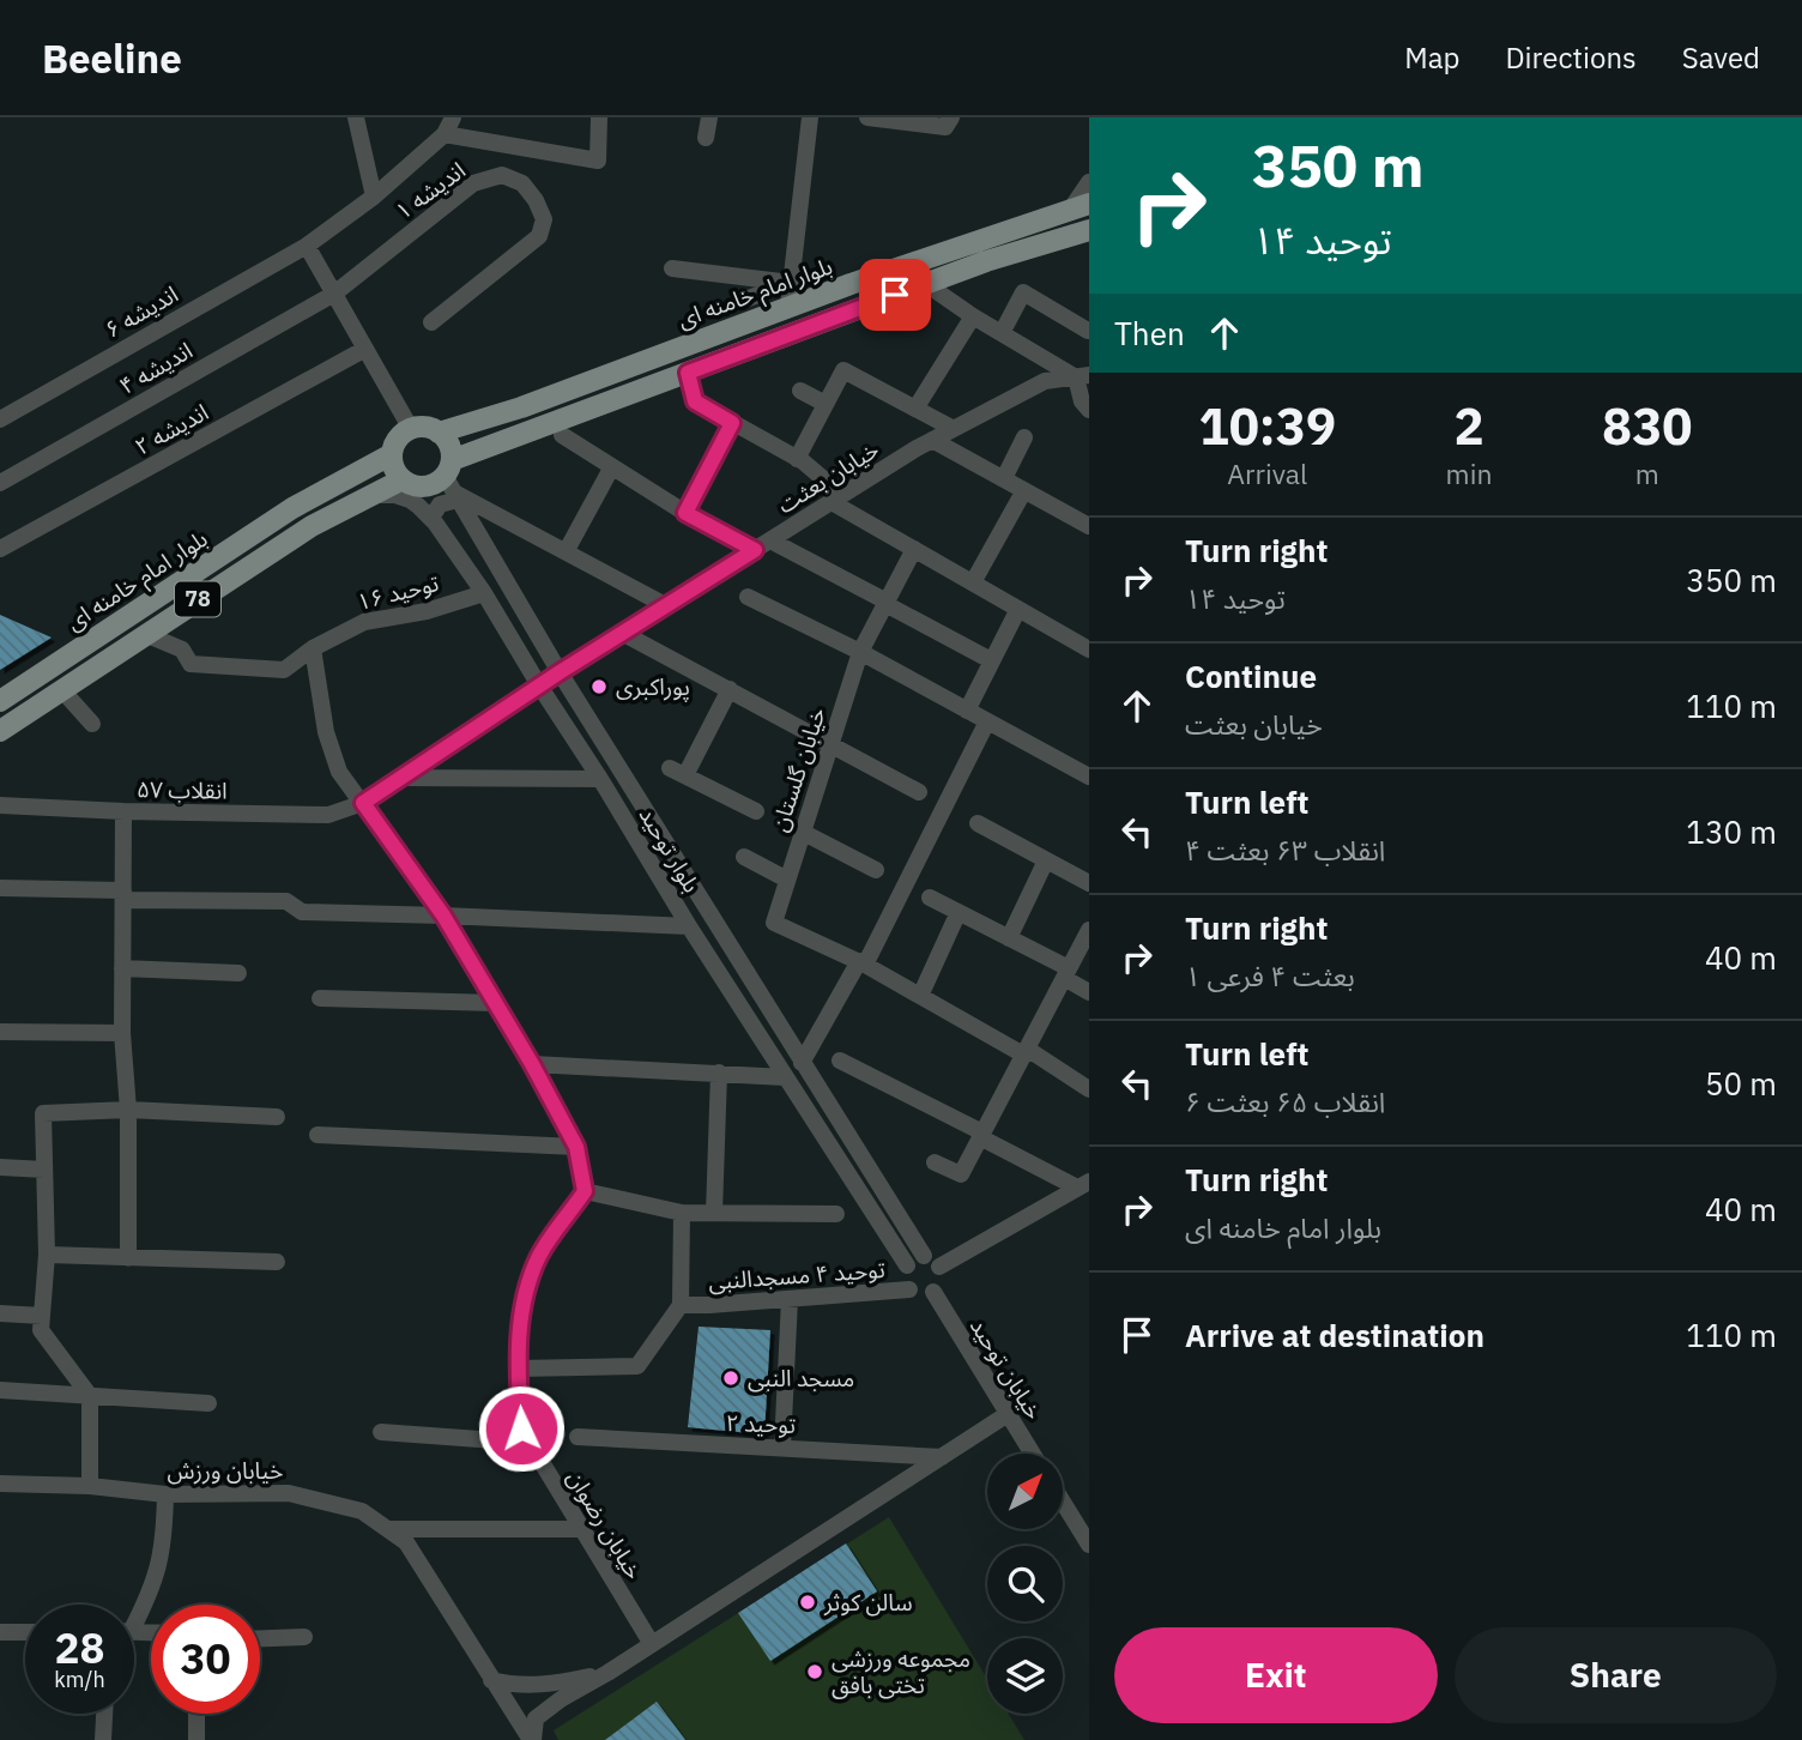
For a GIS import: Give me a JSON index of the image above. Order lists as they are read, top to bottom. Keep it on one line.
{"streets":{"main road":["بلوار امام خامنه ای","78"],"street":["اندیشه ۱","اندیشه ۶","اندیشه ۴","اندیشه ۲","خیابان بعثت","توحید ۱۶","خیابان گلستان","انقلاب ۵۷","بلوار توحید","توحید ۴ مسجدالنبی","خیابان توحید","توحید ۲","خیابان ورزش","خیابان رضوان"]},"crossings":[["اندیشه ۱","اندیشه ۴"],["بلوار امام خامنه ای","78"],["بلوار امام خامنه ای","بلوار توحید"],["خیابان بعثت","انقلاب ۵۷"],["خیابان بعثت","بلوار توحید"],["توحید ۱۶","78"],["توحید ۱۶","بلوار توحید"],["78","بلوار توحید"],["بلوار توحید","توحید ۴ مسجدالنبی"],["بلوار توحید","خیابان توحید"],["توحید ۴ مسجدالنبی","خیابان توحید"],["توحید ۴ مسجدالنبی","خیابان رضوان"]],"places":["پوراکبری","مسجد النبی","سالن کوثر","مجموعه ورزشی تختی بافق"],"north":"top right","page":{"header":"Beeline","nav":["Map","Directions","Saved"],"turn":["350 m","توحید ۱۴"],"then":"Then","eta":["10:39","Arrival","2","min","830","m"],"list":[{"name":"Turn right","note":"توحید ۱۴","value":"350 m"},{"name":"Continue","note":"خیابان بعثت","value":"110 m"},{"name":"Turn left","note":"انقلاب ۶۳ بعثت ۴","value":"130 m"},{"name":"Turn right","note":"بعثت ۴ فرعی ۱","value":"40 m"},{"name":"Turn left","note":"انقلاب ۶۵ بعثت ۶","value":"50 m"},{"name":"Turn right","note":"بلوار امام خامنه ای","value":"40 m"},{"name":"Arrive at destination","value":"110 m"}],"speed":"28 km/h","limit":"30","buttons":["Exit","Share"]}}
